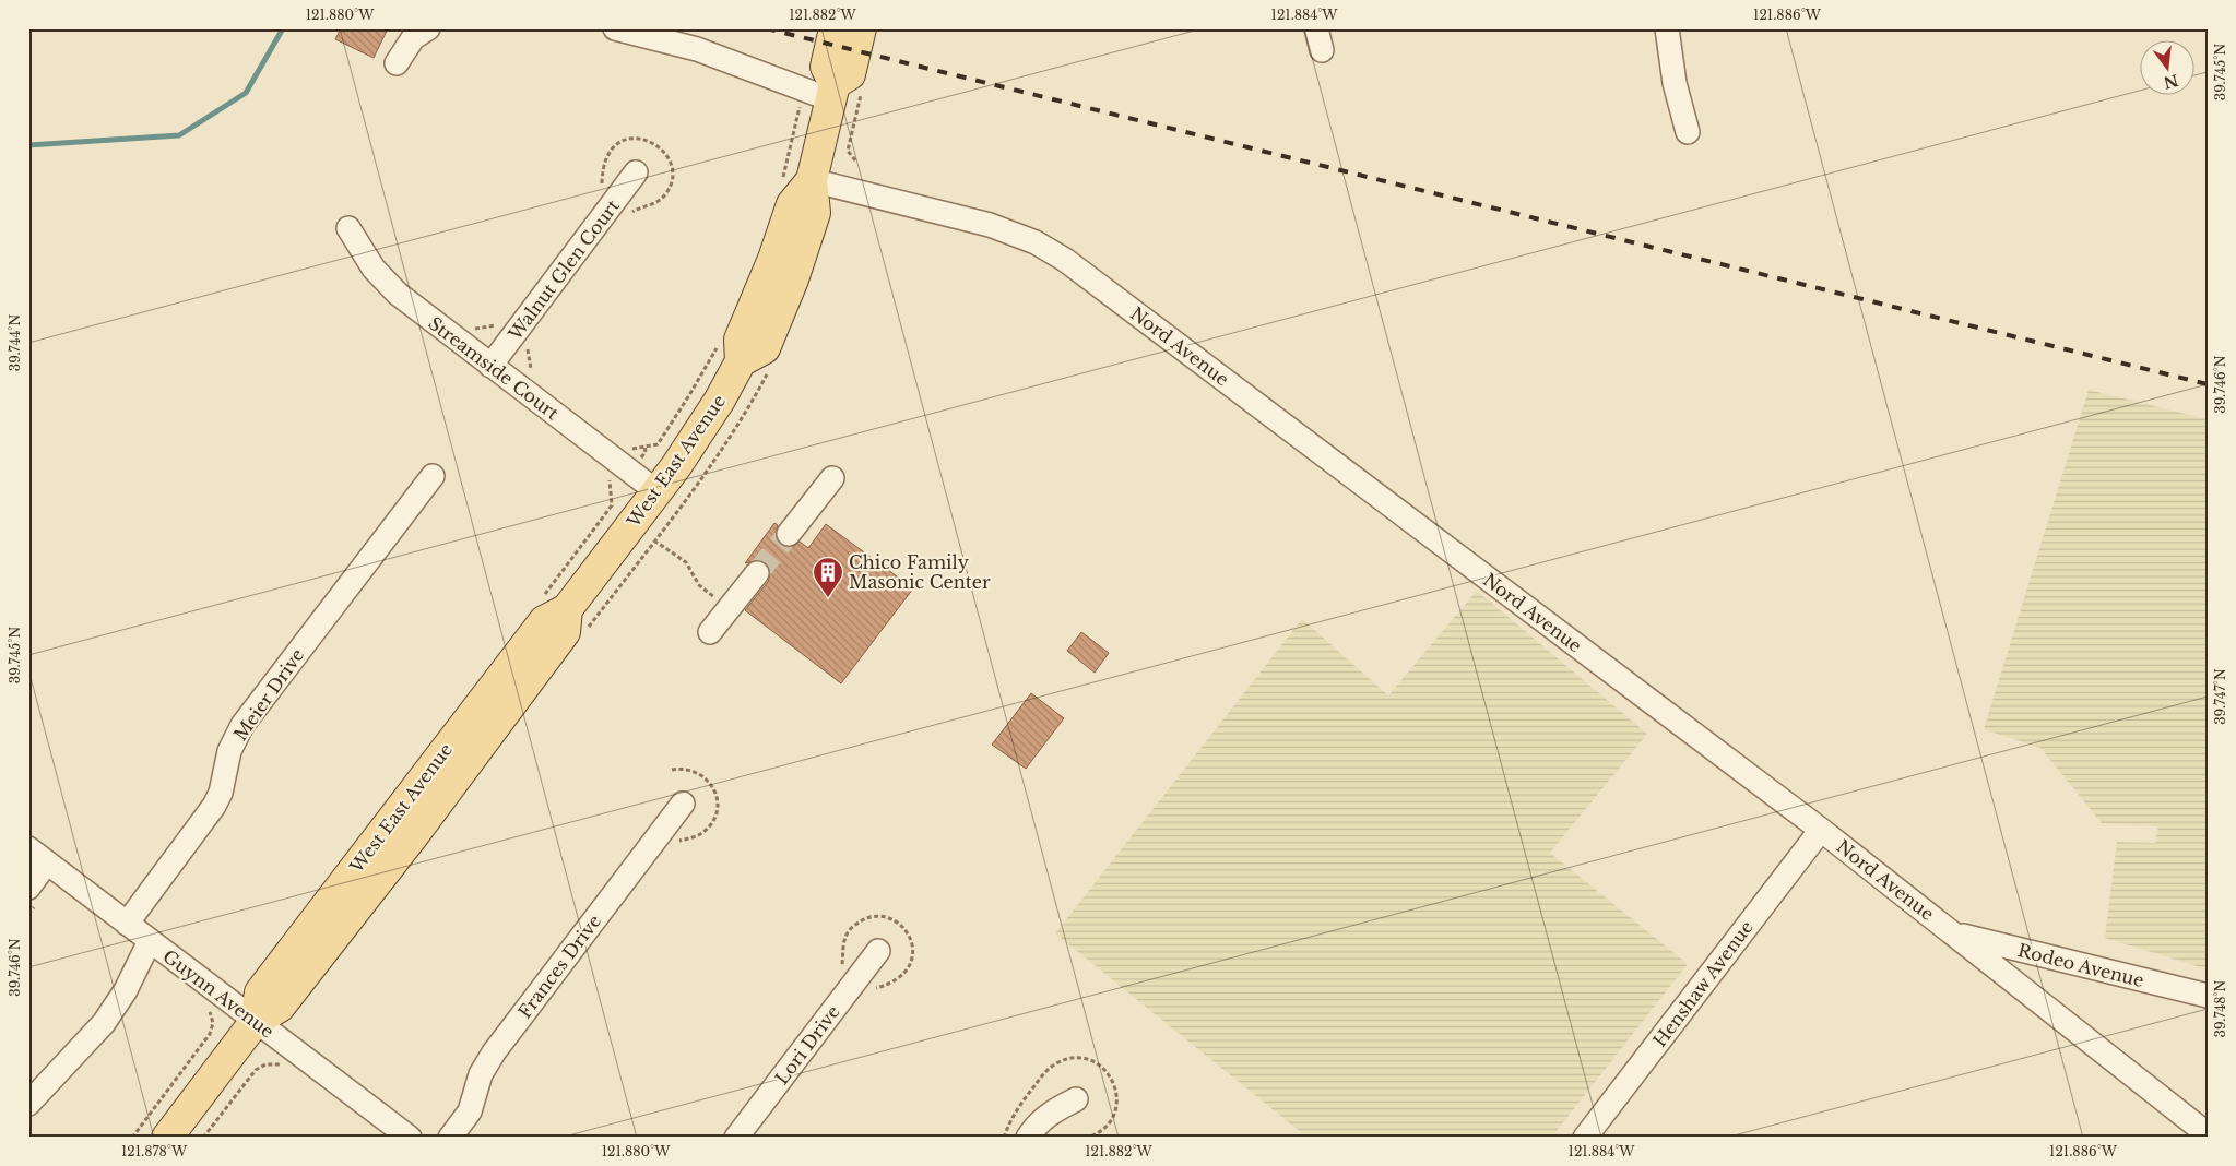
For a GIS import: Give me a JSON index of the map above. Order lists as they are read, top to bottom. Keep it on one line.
{"streets":{"main road":["West East Avenue"],"street":["Walnut Glen Court","Nord Avenue","Streamside Court","Meier Drive","Rodeo Avenue","Frances Drive","Henshaw Avenue","Guynn Avenue","Lori Drive"]},"crossings":[["Walnut Glen Court","Streamside Court"],["Nord Avenue","West East Avenue"],["Nord Avenue","Rodeo Avenue"],["Nord Avenue","Henshaw Avenue"],["Streamside Court","West East Avenue"],["West East Avenue","Guynn Avenue"],["Meier Drive","Guynn Avenue"]],"places":{"building":["Chico Family Masonic Center"]},"north":"bottom","coordinates":["121.880°W","121.882°W","121.884°W","121.886°W","39.745°N","39.744°N","39.746°N","39.747°N","39.748°N","121.878°W"]}
